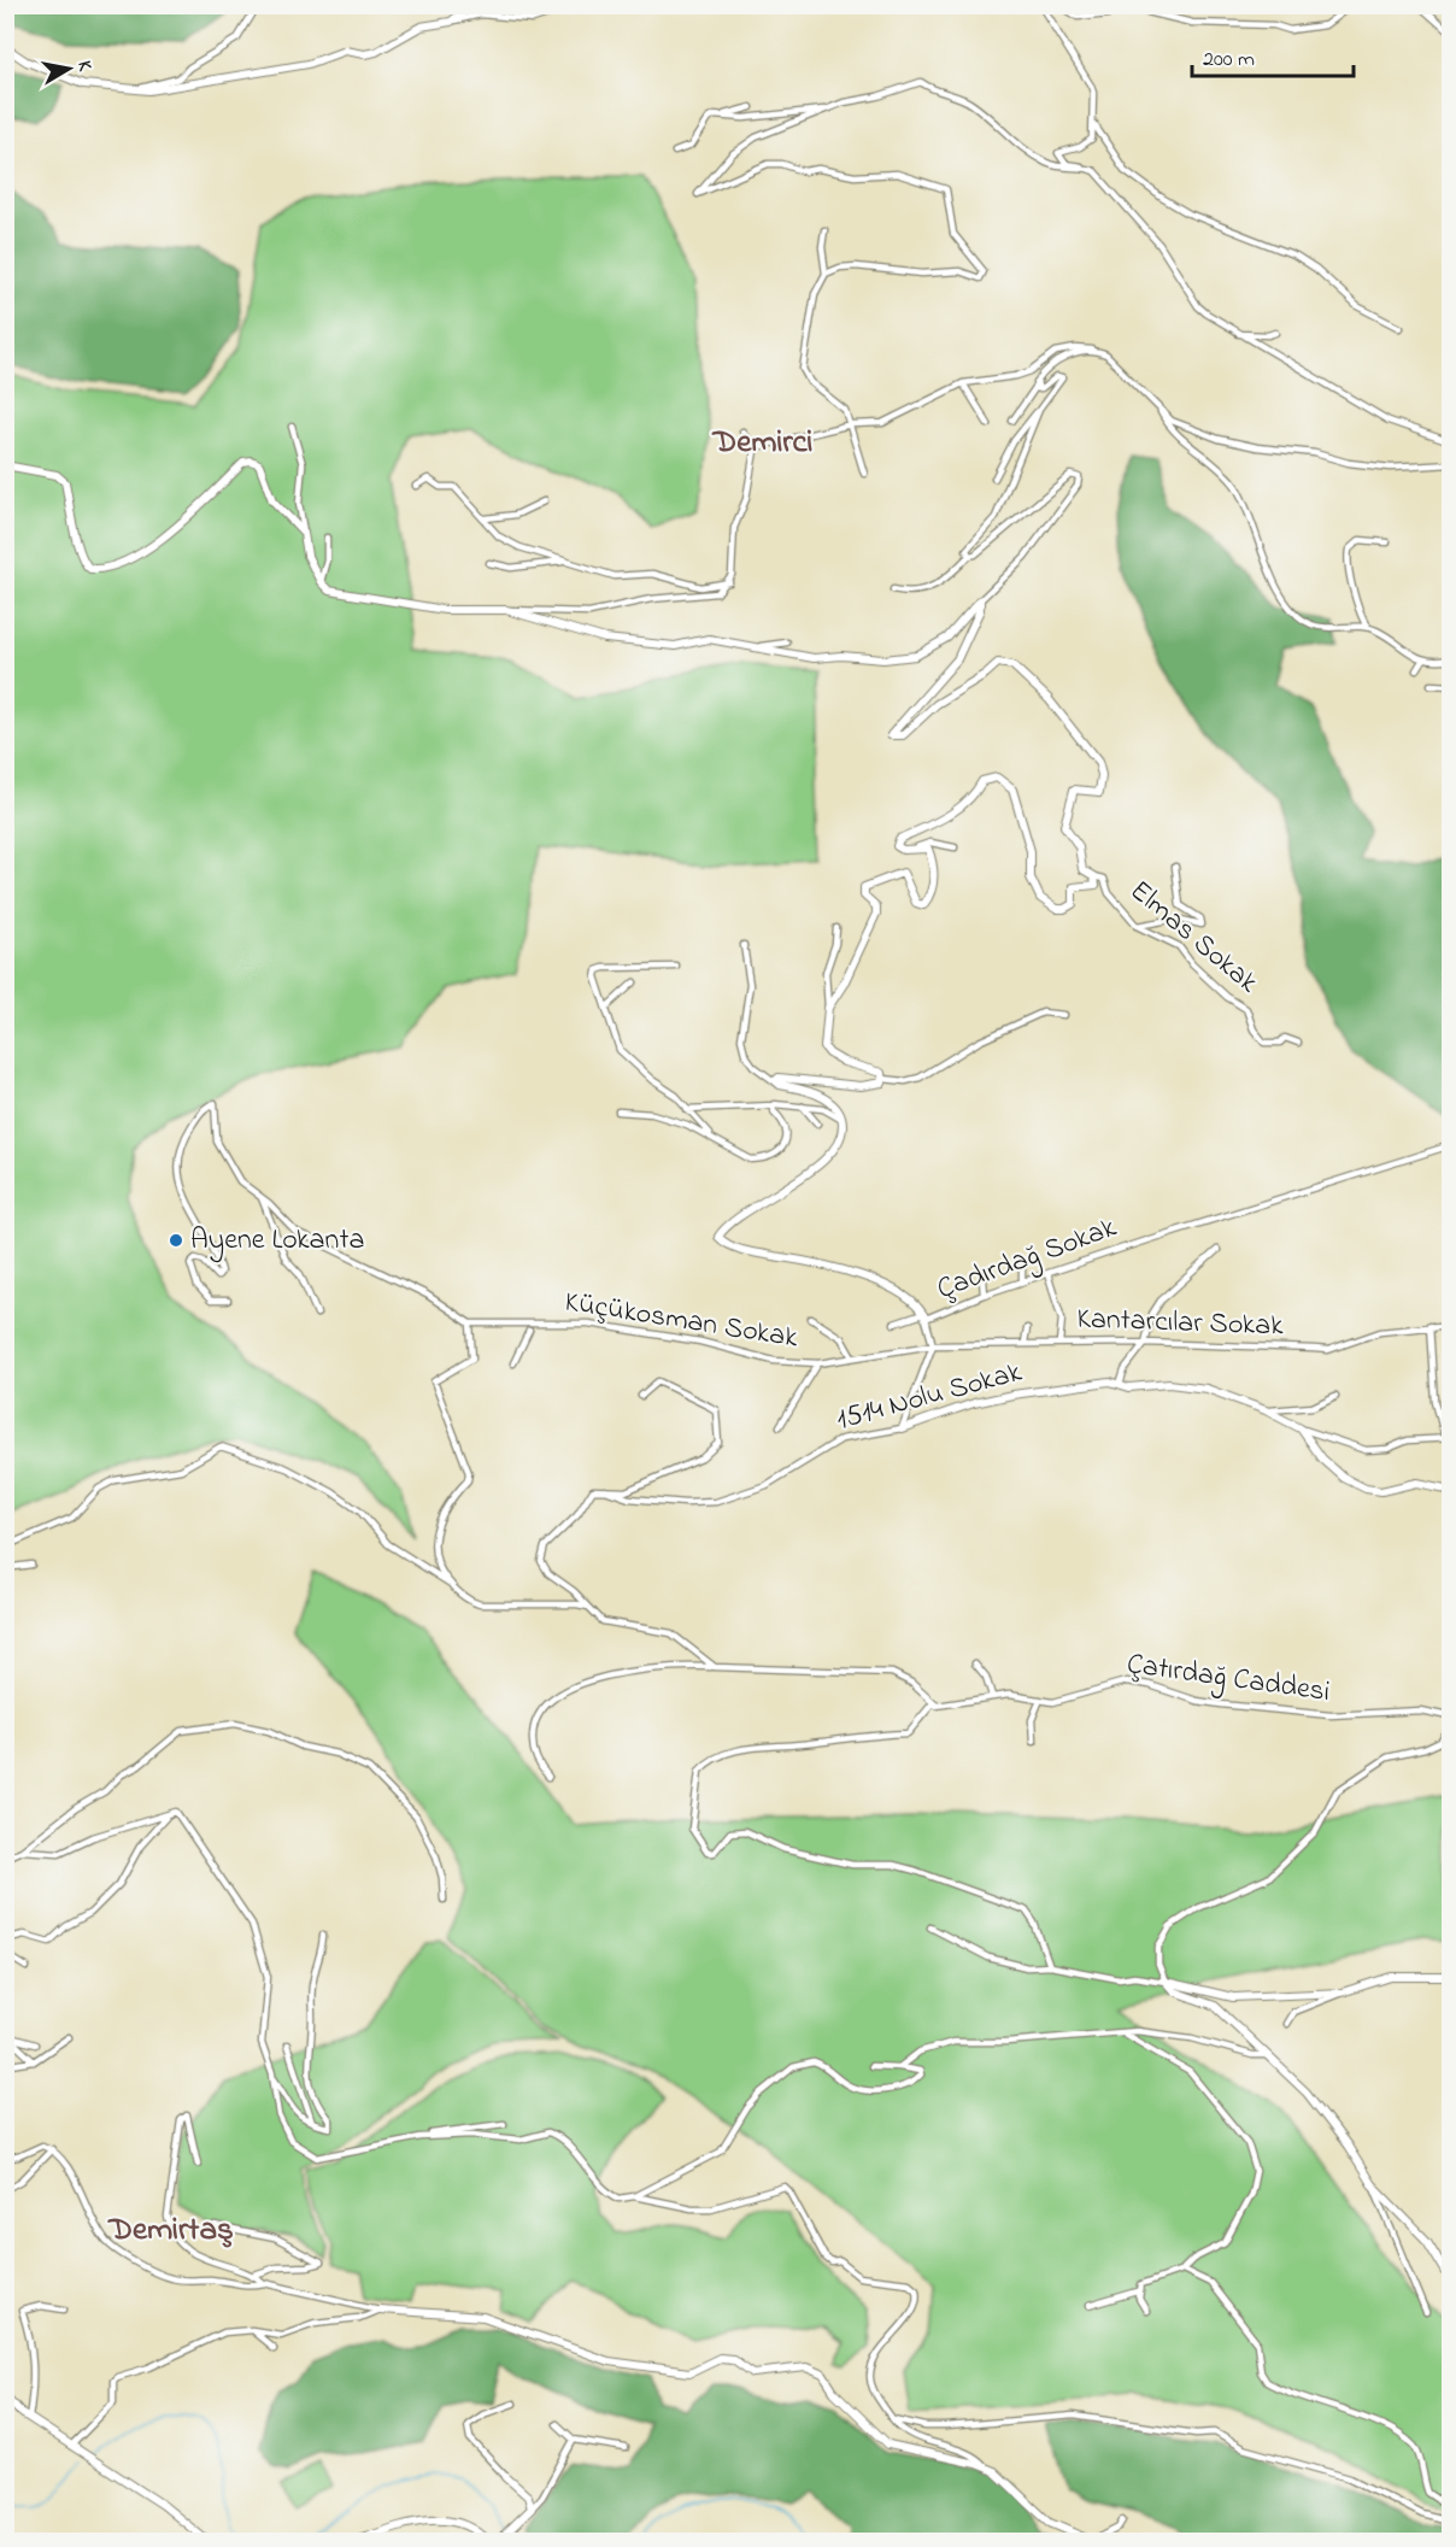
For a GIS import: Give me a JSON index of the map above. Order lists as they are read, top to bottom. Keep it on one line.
{"streets":{"street":["Elmas Sokak","Çadırdağ Sokak","Küçükosman Sokak","Kantarcılar Sokak","1514 Nolu Sokak","Çatırdağ Caddesi"]},"crossings":[["Küçükosman Sokak","Kantarcılar Sokak"]],"districts":["Demirci","Demirtaş"],"places":["Ayene Lokanta"],"scale_bar":"200 m","north":"right"}
